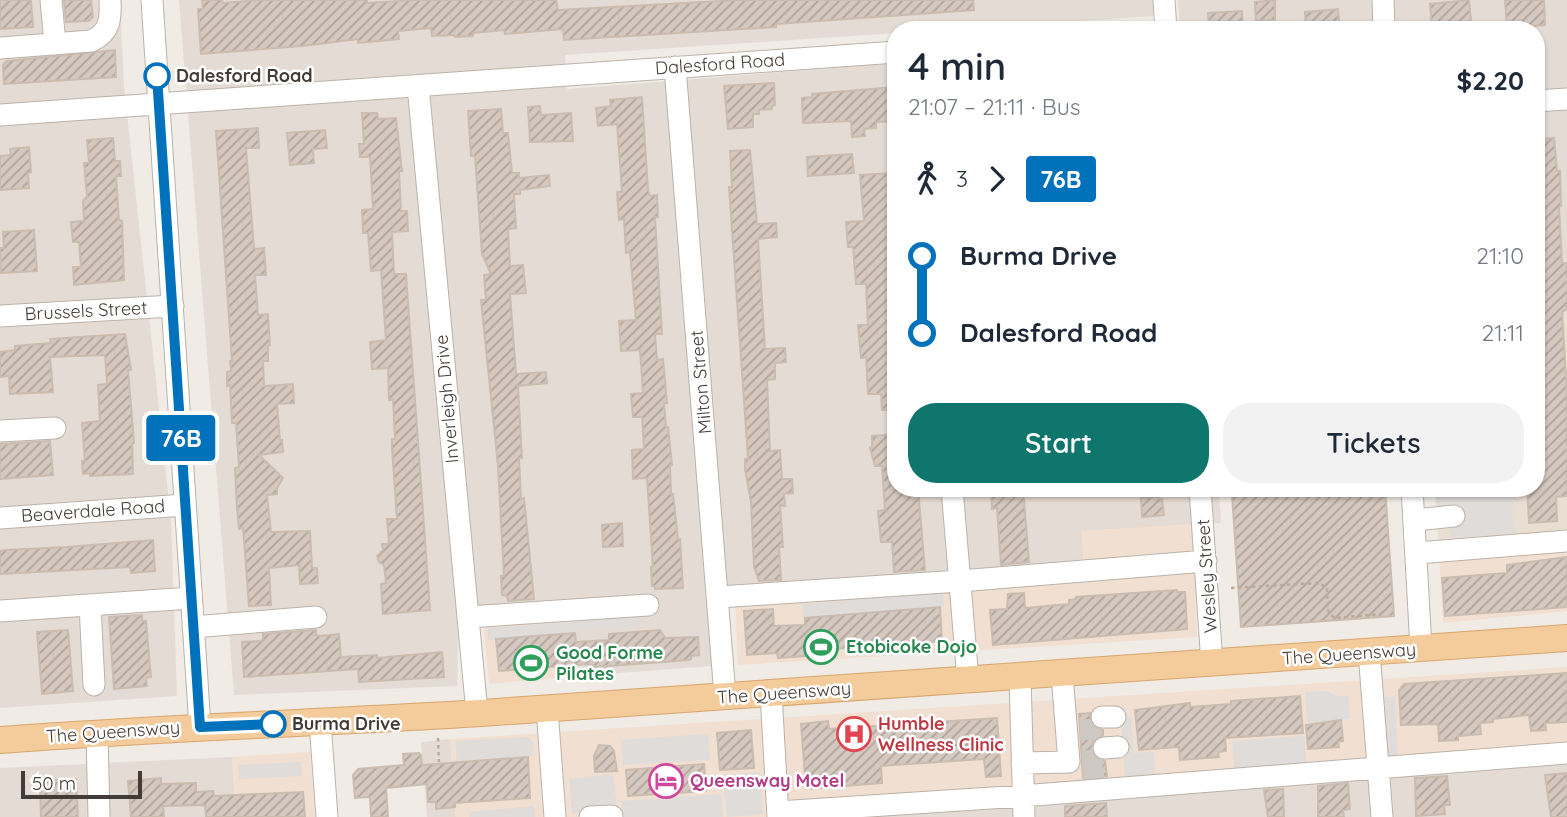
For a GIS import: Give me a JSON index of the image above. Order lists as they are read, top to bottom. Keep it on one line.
{"streets":{"main road":["The Queensway"],"street":["Dalesford Road","Brussels Street","Milton Street","Inverleigh Drive","Beaverdale Road","Wesley Street"]},"crossings":[["Dalesford Road","Milton Street"],["Dalesford Road","Inverleigh Drive"],["Milton Street","The Queensway"],["Inverleigh Drive","The Queensway"],["Wesley Street","The Queensway"]],"places":{"other":["Dalesford Road","Burma Drive"],"sports":["Etobicoke Dojo","Good Forme Pilates"],"hospital":["Humble Wellness Clinic"],"hotel":["Queensway Motel"]},"lines":["bus line 76B"],"scale_bar":"50 m","page":{"on_map":"76B","heading":["4 min","21:07 – 21:11 · Bus","$2.20"],"legs":["3","76B"],"list":[{"name":"Burma Drive","value":"21:10"},{"name":"Dalesford Road","value":"21:11"}],"buttons":["Start","Tickets"],"scale":"50 m"}}
